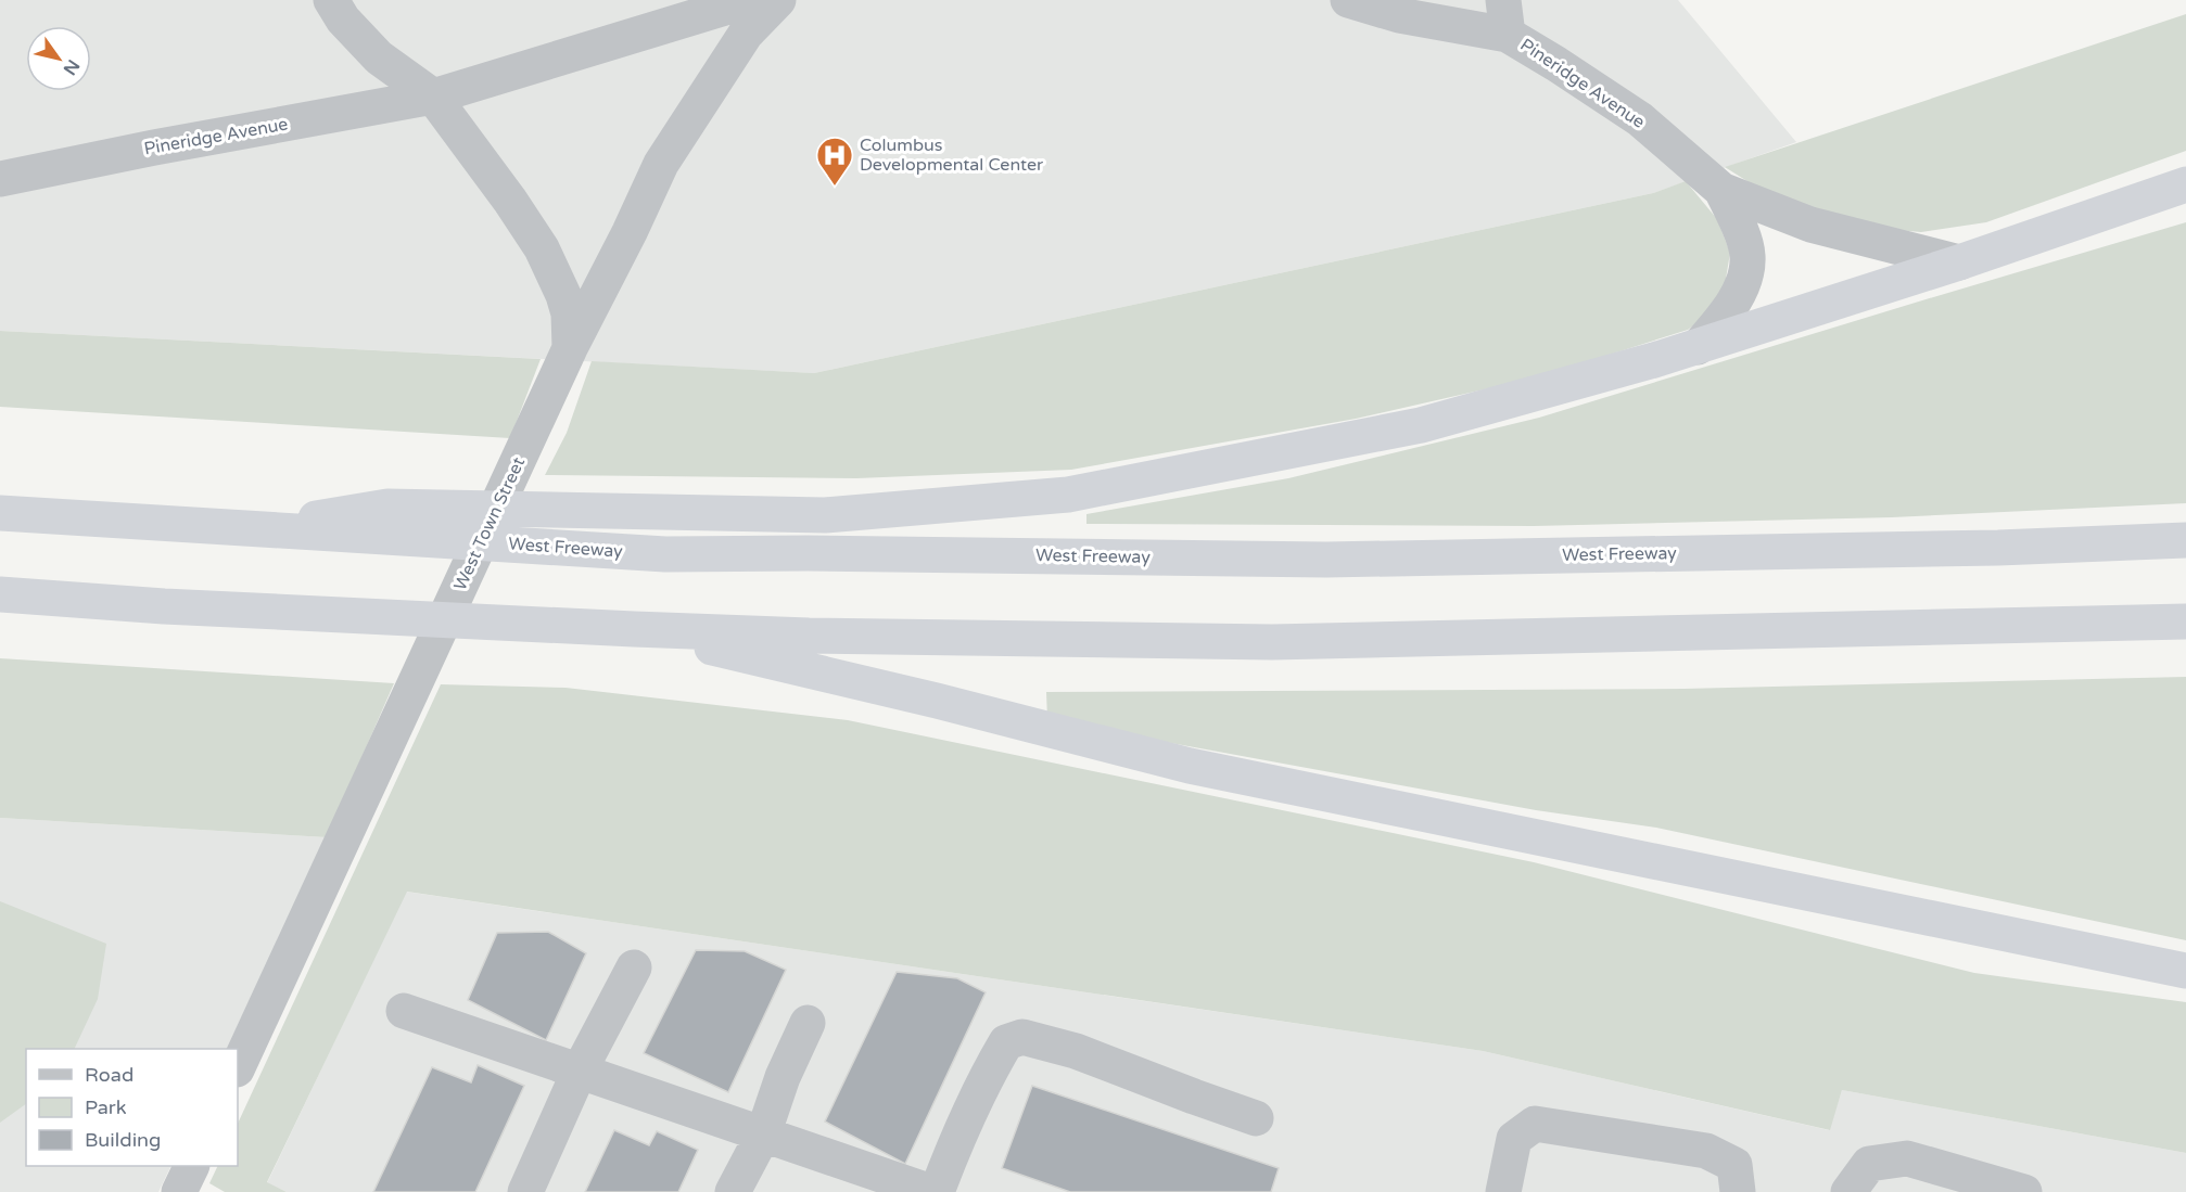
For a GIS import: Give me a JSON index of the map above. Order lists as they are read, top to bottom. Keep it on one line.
{"streets":{"highway":["West Freeway"],"street":["Pineridge Avenue","West Town Street"]},"places":{"hospital":["Columbus Developmental Center"]},"legend":["Road","Park","Building"],"north":"bottom right"}
